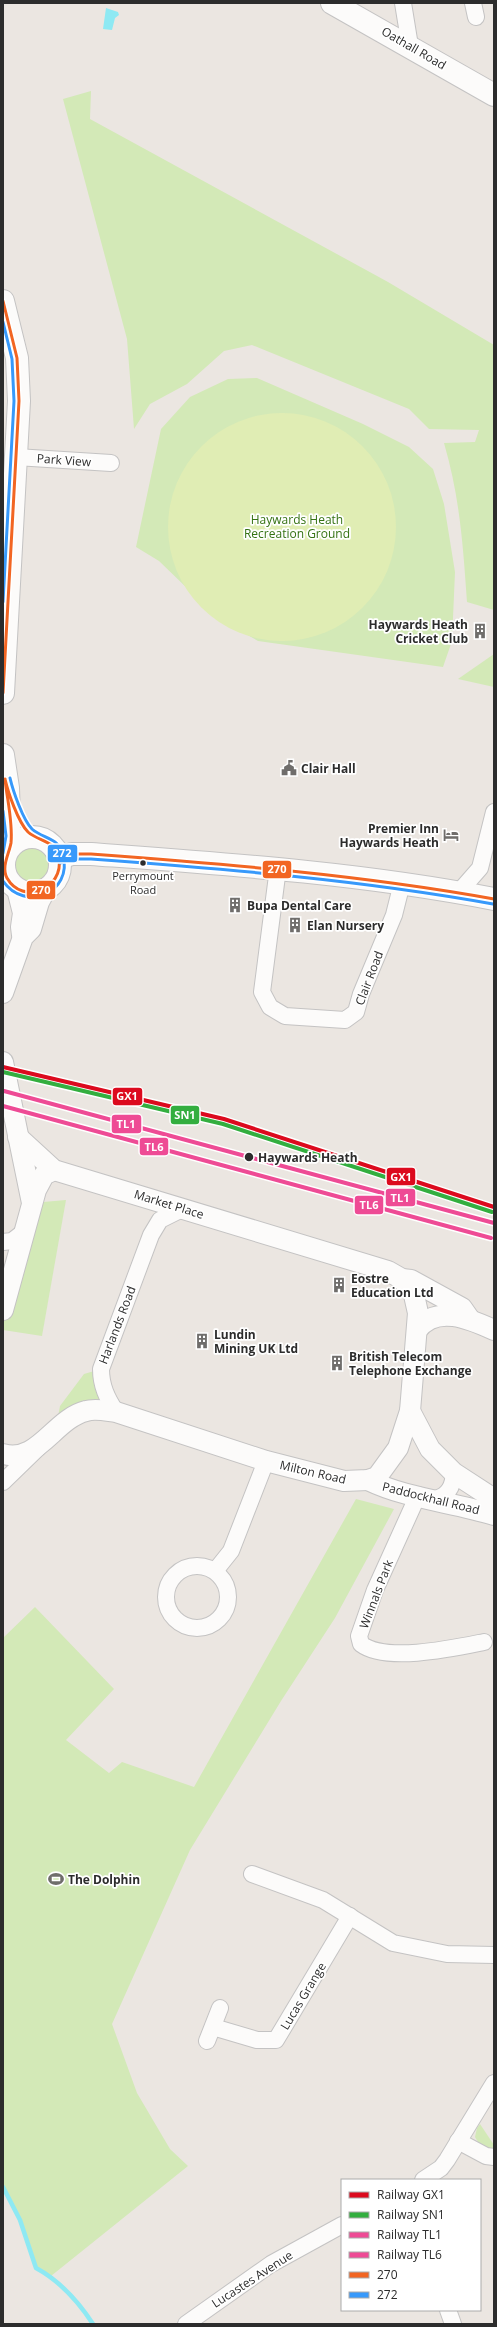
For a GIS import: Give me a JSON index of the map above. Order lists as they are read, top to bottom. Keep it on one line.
{"streets":{"main road":["Oathall Road"],"street":["Park View","Clair Road","Market Place","Harlands Road","Milton Road","Paddockhall Road","Winnals Park","Lucas Grange","Lucastes Avenue"]},"crossings":[["Market Place","Harlands Road"],["Harlands Road","Milton Road"],["Milton Road","Paddockhall Road"],["Paddockhall Road","Winnals Park"]],"parks":["Haywards Heath Recreation Ground"],"places":{"building":["Haywards Heath Cricket Club","Bupa Dental Care","Elan Nursery","Eostre Education Ltd","Lundin Mining UK Ltd","British Telecom Telephone Exchange"],"public building":["Clair Hall"],"hotel":["Premier Inn Haywards Heath"],"other":["Perrymount Road","Haywards Heath"],"sports":["The Dolphin"]},"lines":["transit line 270","transit line 272","rail line GX1","rail line SN1","rail line TL1","rail line TL6"],"legend":["Railway GX1","Railway SN1","Railway TL1","Railway TL6","270","272"]}
